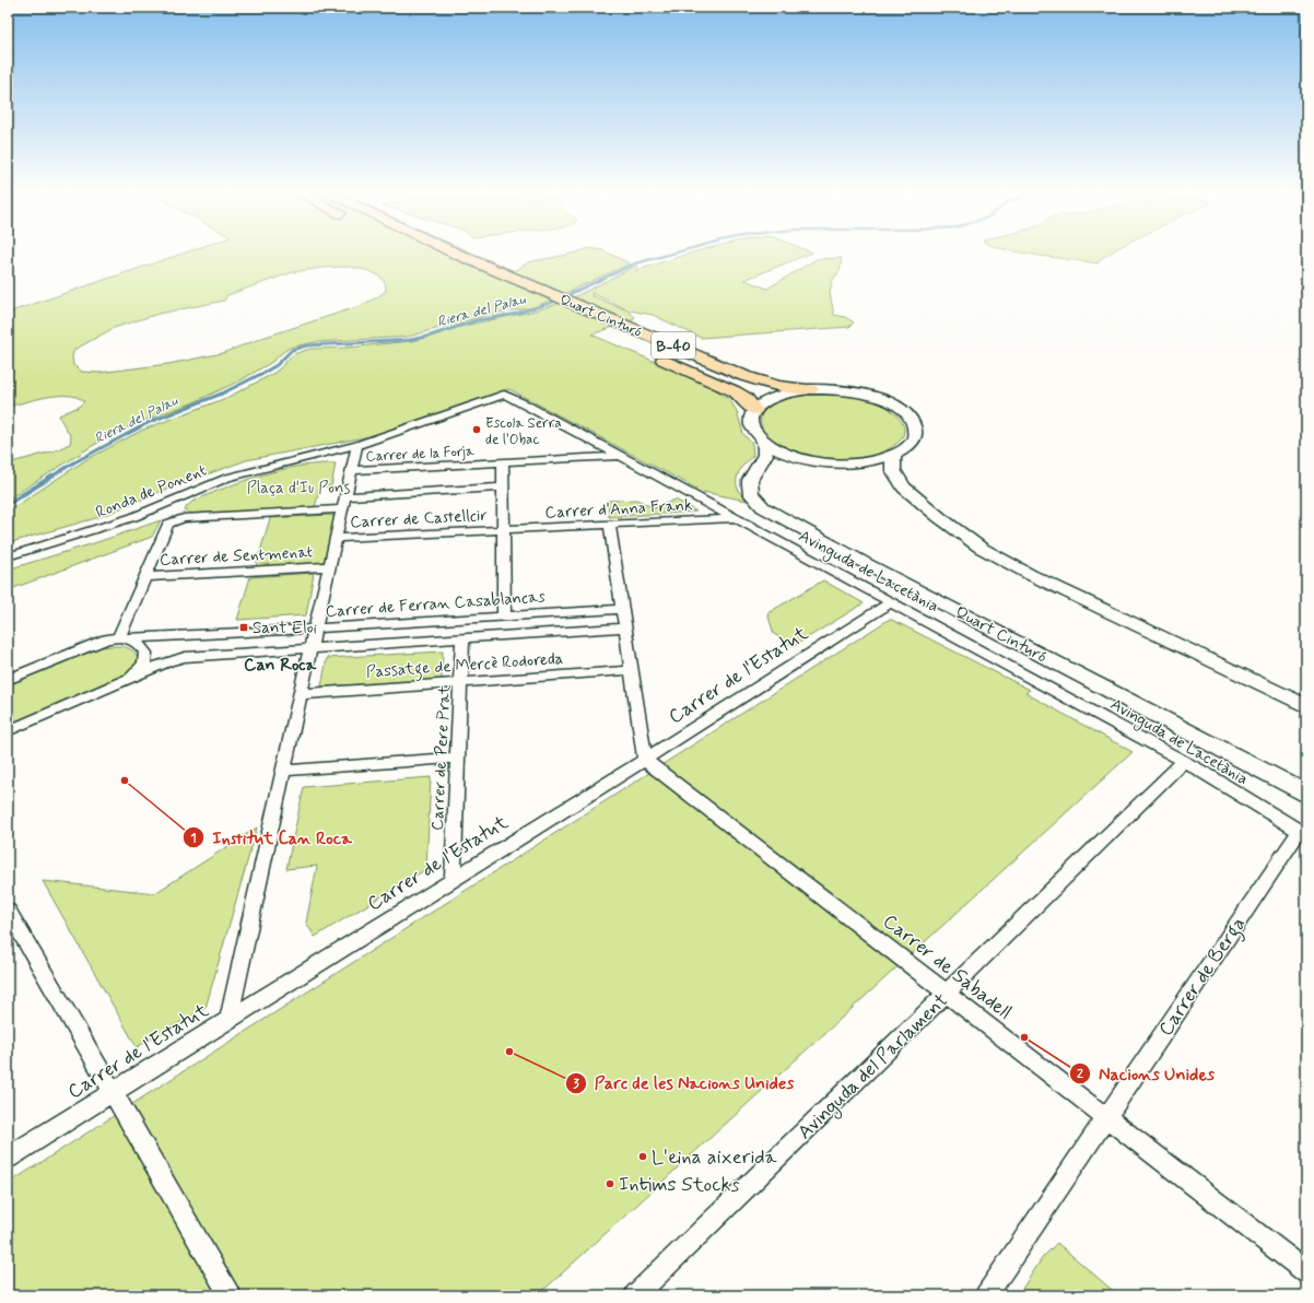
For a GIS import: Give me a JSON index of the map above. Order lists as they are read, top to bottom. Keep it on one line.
{"streets":{"highway":["Quart Cinturó","B-40"],"street":["Carrer de la Forja","Ronda de Ponent","Carrer d'Anna Frank","Carrer de Castellcir","Carrer de Sentmenat","Avinguda de Lacetània","Carrer de Ferran Casablancas","Passatge de Mercè Rodoreda","Carrer de l'Estatut","Carrer de Pere Prat","Carrer de Sabadell","Carrer de Berga","Avinguda del Parlament"]},"crossings":[["Carrer de la Forja","Avinguda de Lacetània"],["Ronda de Ponent","Avinguda de Lacetània"],["Carrer d'Anna Frank","Carrer de Castellcir"],["Carrer d'Anna Frank","Avinguda de Lacetània"],["Avinguda de Lacetània","Carrer de l'Estatut"],["Avinguda de Lacetània","Carrer de Berga"],["Avinguda de Lacetània","Avinguda del Parlament"],["Passatge de Mercè Rodoreda","Carrer de Pere Prat"],["Carrer de l'Estatut","Carrer de Pere Prat"],["Carrer de l'Estatut","Carrer de Sabadell"],["Carrer de Sabadell","Carrer de Berga"],["Carrer de Sabadell","Avinguda del Parlament"]],"districts":["Can Roca"],"water":["Riera del Palau"],"parks":["Plaça d'Iu Pons"],"places":{"other":["Escola Serra de l'Obac","Institut Can Roca","Nacions Unides","Parc de les Nacions Unides","L'eina aixerida","Intims Stocks"],"transit":["Sant Eloi"]}}
